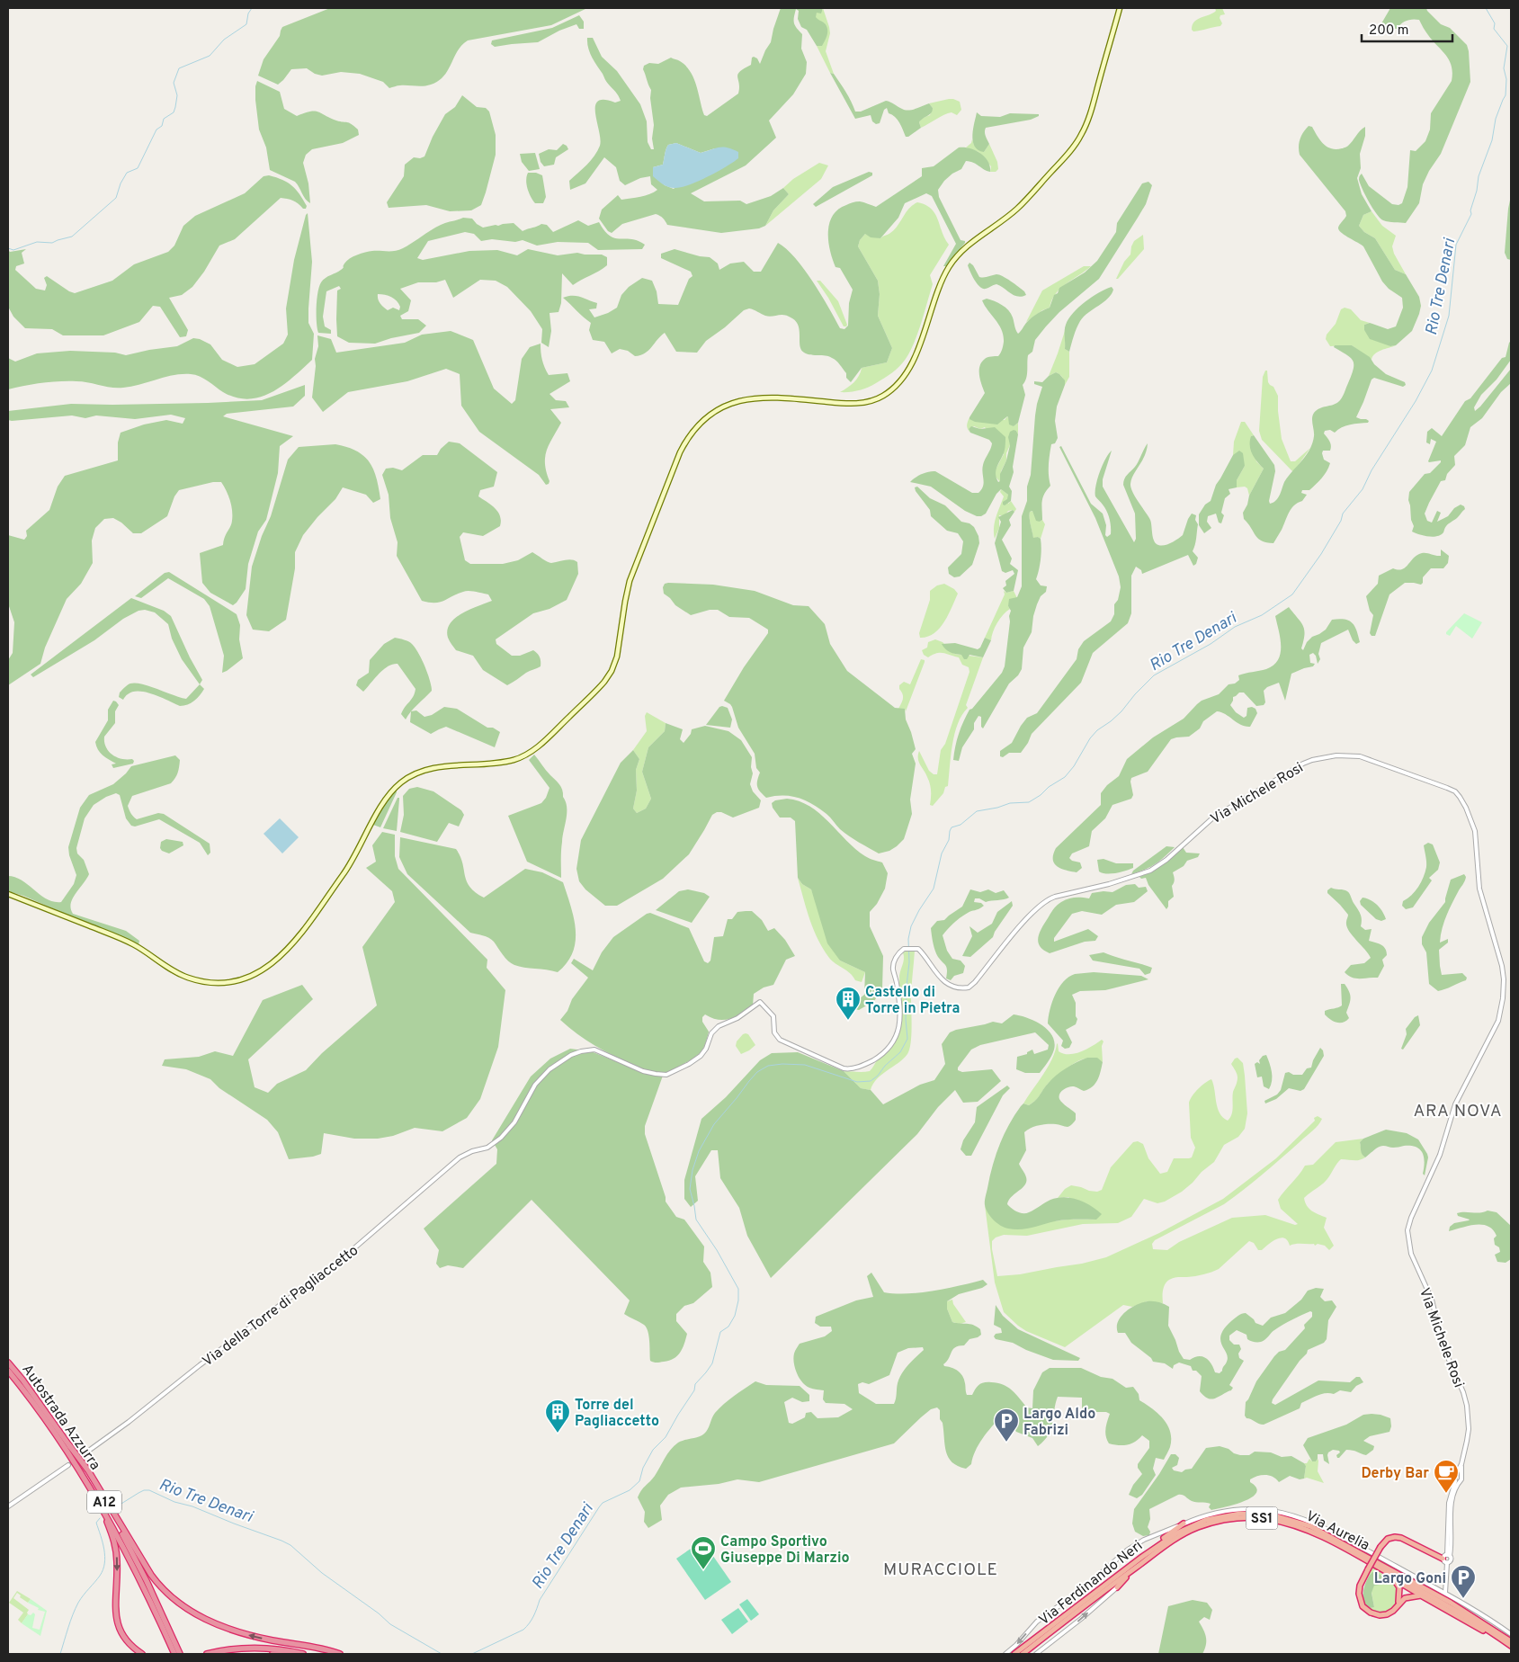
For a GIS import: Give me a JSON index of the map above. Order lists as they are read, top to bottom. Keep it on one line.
{"streets":{"highway":["Autostrada Azzurra","A12","SS1","Via Aurelia"],"street":["Via Michele Rosi","Via della Torre di Pagliaccetto","Via Ferdinando Neri"]},"crossings":[["Via Michele Rosi","Via della Torre di Pagliaccetto"],["Via Michele Rosi","Via Ferdinando Neri"]],"districts":["ARA NOVA","MURACCIOLE"],"water":["Rio Tre Denari"],"places":{"building":["Castello di Torre in Pietra","Torre del Pagliaccetto"],"parking":["Largo Aldo Fabrizi","Largo Goni"],"cafe":["Derby Bar"],"sports":["Campo Sportivo Giuseppe Di Marzio"]},"scale_bar":"200 m"}
